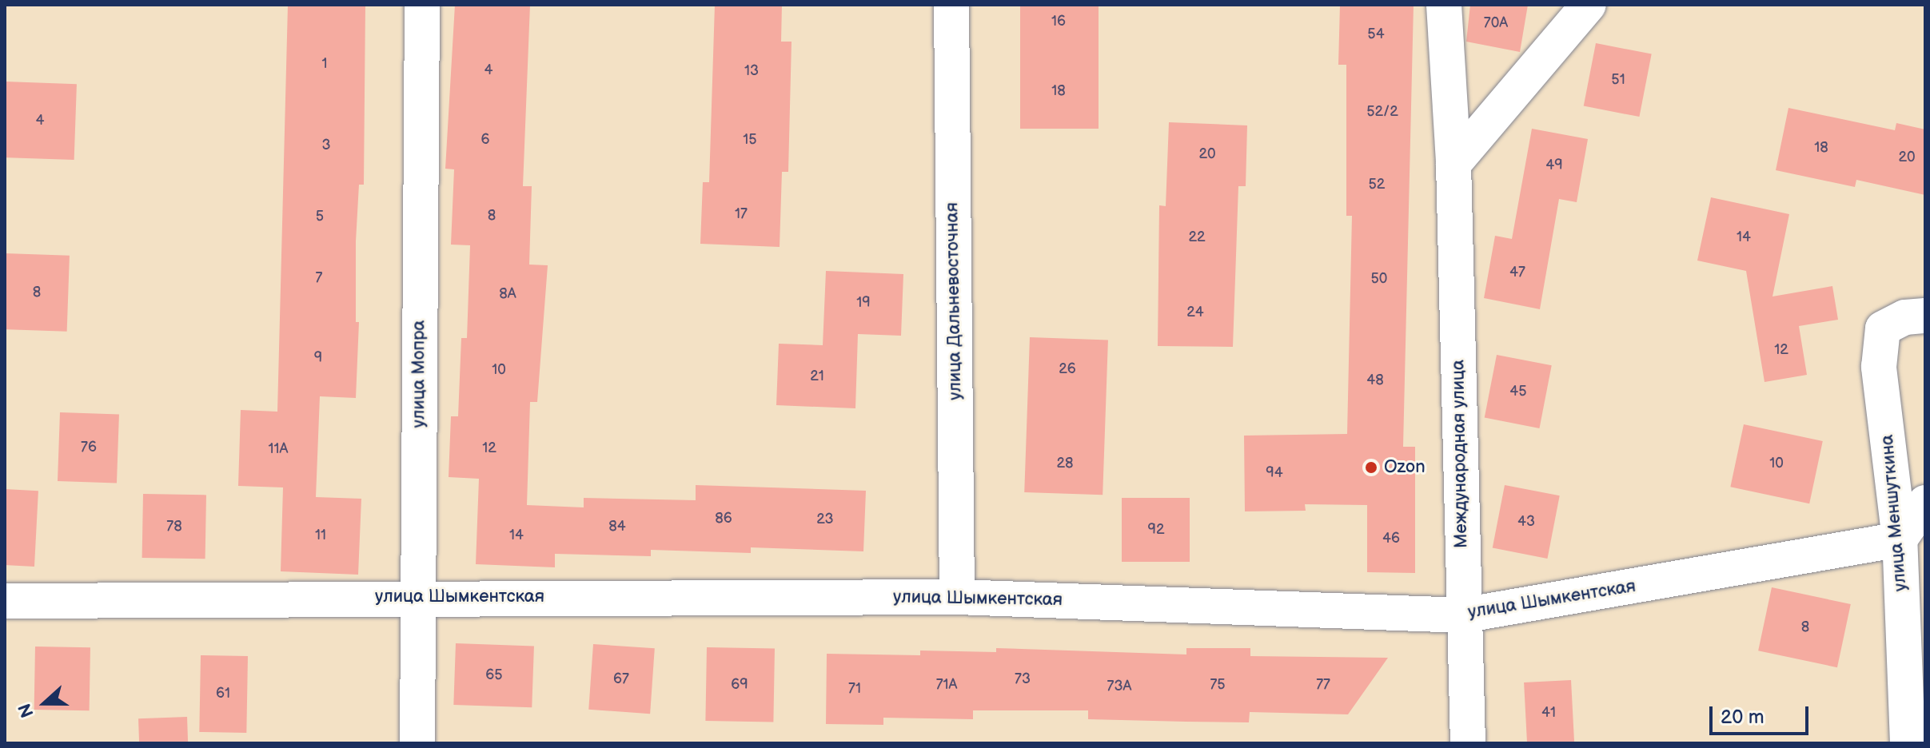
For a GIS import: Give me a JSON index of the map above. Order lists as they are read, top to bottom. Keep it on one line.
{"streets":{"street":["улица Дальневосточная","улица Мопра","Международная улица","улица Меншуткина","улица Шымкентская"]},"crossings":[["улица Дальневосточная","улица Шымкентская"],["улица Мопра","улица Шымкентская"],["Международная улица","улица Шымкентская"],["улица Меншуткина","улица Шымкентская"]],"places":["Ozon"],"house_numbers":["16","70А","54","1","4","13","51","18","52/2","4","6","15","3","18","20","20","49","52","17","8","5","22","14","47","7","50","8","8А","19","24","12","9","26","10","21","48","45","76","12","11А","28","10","94","86","23","43","78","84","92","11","14","46","8","65","67","73","69","71А","75","77","73А","71","61","41"],"scale_bar":"20 m","north":"left"}
